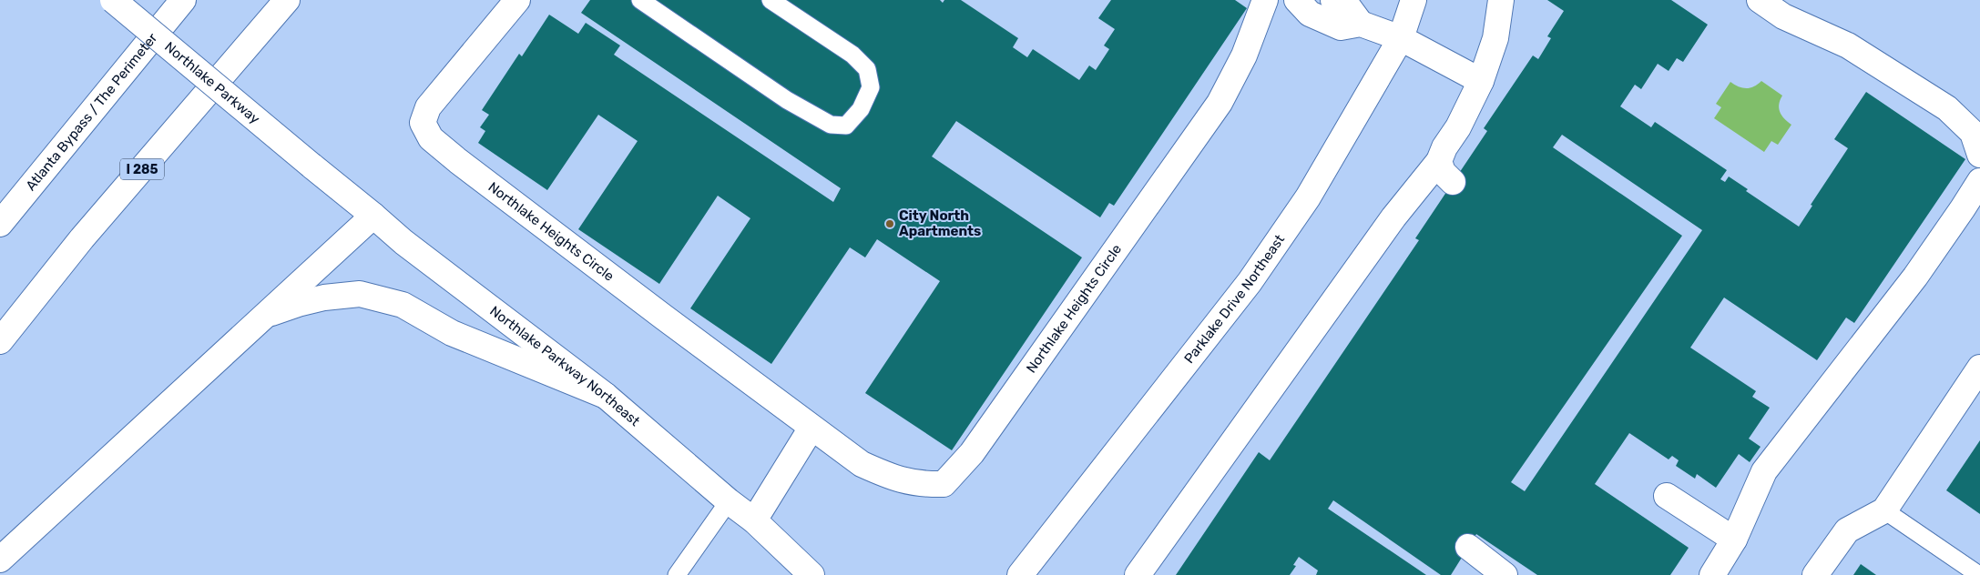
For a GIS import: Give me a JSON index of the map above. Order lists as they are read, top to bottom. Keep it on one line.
{"streets":{"main road":["Northlake Parkway","Atlanta Bypass / The Perimeter","I 285","Northlake Heights Circle","Parklake Drive Northeast","Northlake Parkway Northeast"]},"crossings":[["Northlake Parkway","Northlake Parkway Northeast"]],"places":["City North Apartments"]}
